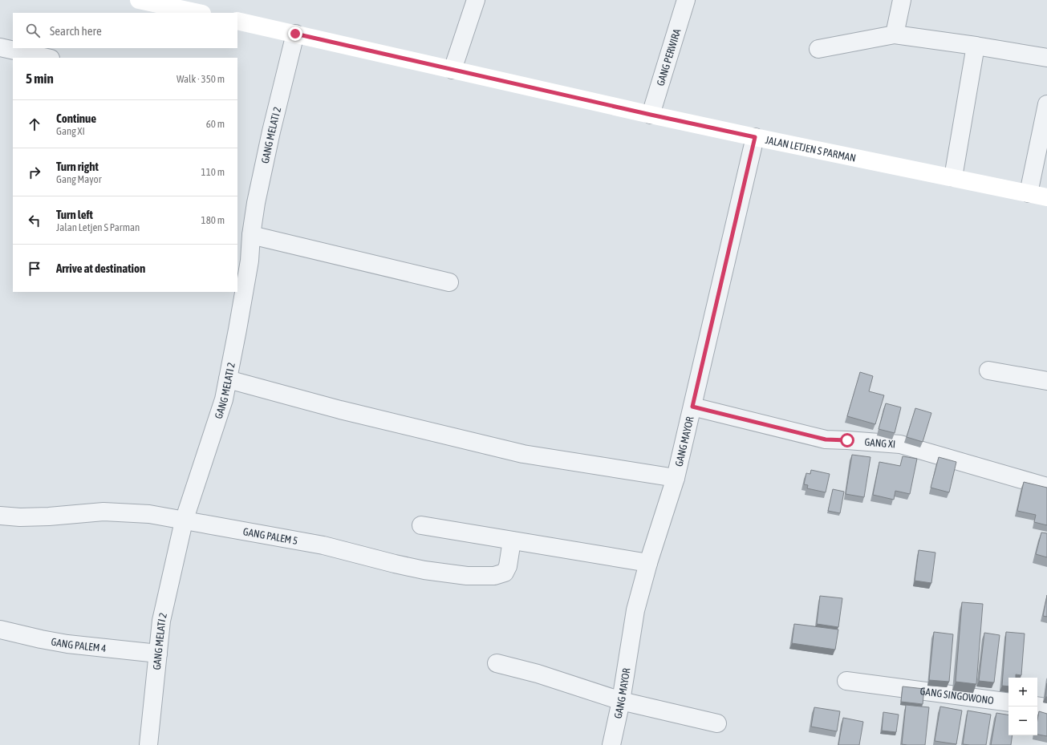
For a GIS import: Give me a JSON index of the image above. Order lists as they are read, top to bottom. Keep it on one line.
{"streets":{"street":["GANG PERWIRA","GANG MELATI 2","JALAN LETJEN S PARMAN","GANG MAYOR","GANG XI","GANG PALEM 5","GANG PALEM 4","GANG SINGOWONO"]},"crossings":[["GANG PERWIRA","JALAN LETJEN S PARMAN"],["GANG MELATI 2","JALAN LETJEN S PARMAN"],["GANG MELATI 2","GANG PALEM 5"],["GANG MELATI 2","GANG PALEM 4"],["JALAN LETJEN S PARMAN","GANG MAYOR"],["GANG MAYOR","GANG XI"]],"page":{"search":"Search here","heading":["5 min","Walk · 350 m"],"list":[["Continue","Gang XI","60 m"],["Turn right","Gang Mayor","110 m"],["Turn left","Jalan Letjen S Parman","180 m"],"Arrive at destination"],"map_buttons":["+","−"]}}
